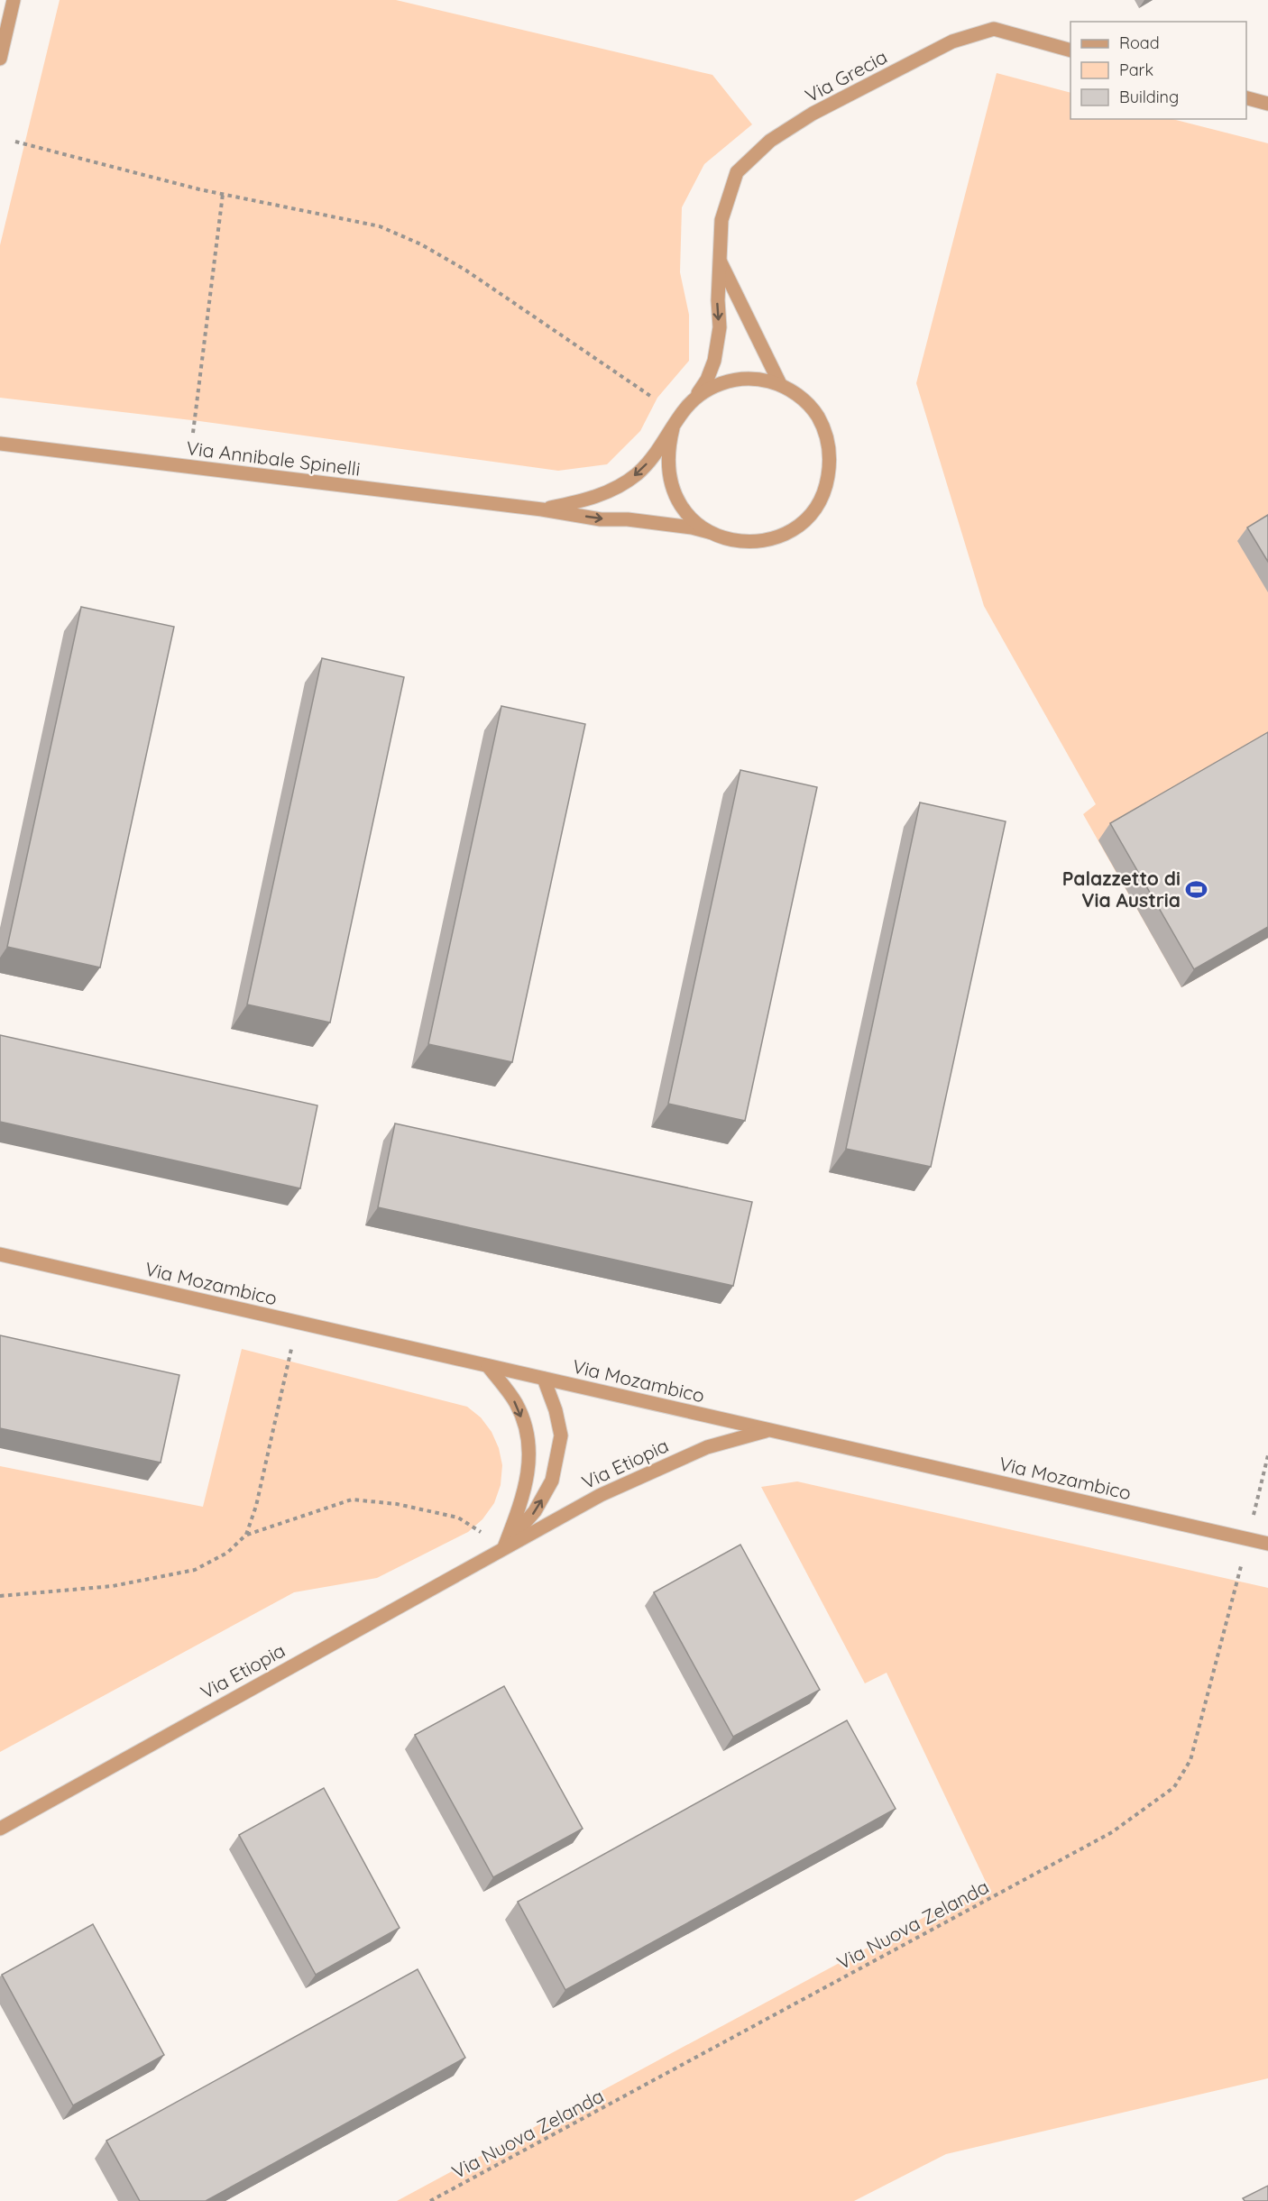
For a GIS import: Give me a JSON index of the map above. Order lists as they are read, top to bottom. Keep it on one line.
{"streets":{"street":["Via Grecia","Via Annibale Spinelli","Via Mozambico","Via Etiopia"],"path":["Via Nuova Zelanda"]},"crossings":[["Via Grecia","Via Annibale Spinelli"],["Via Mozambico","Via Etiopia"],["Via Mozambico","Via Nuova Zelanda"]],"places":{"sports":["Palazzetto di Via Austria"]},"legend":["Road","Park","Building"]}
